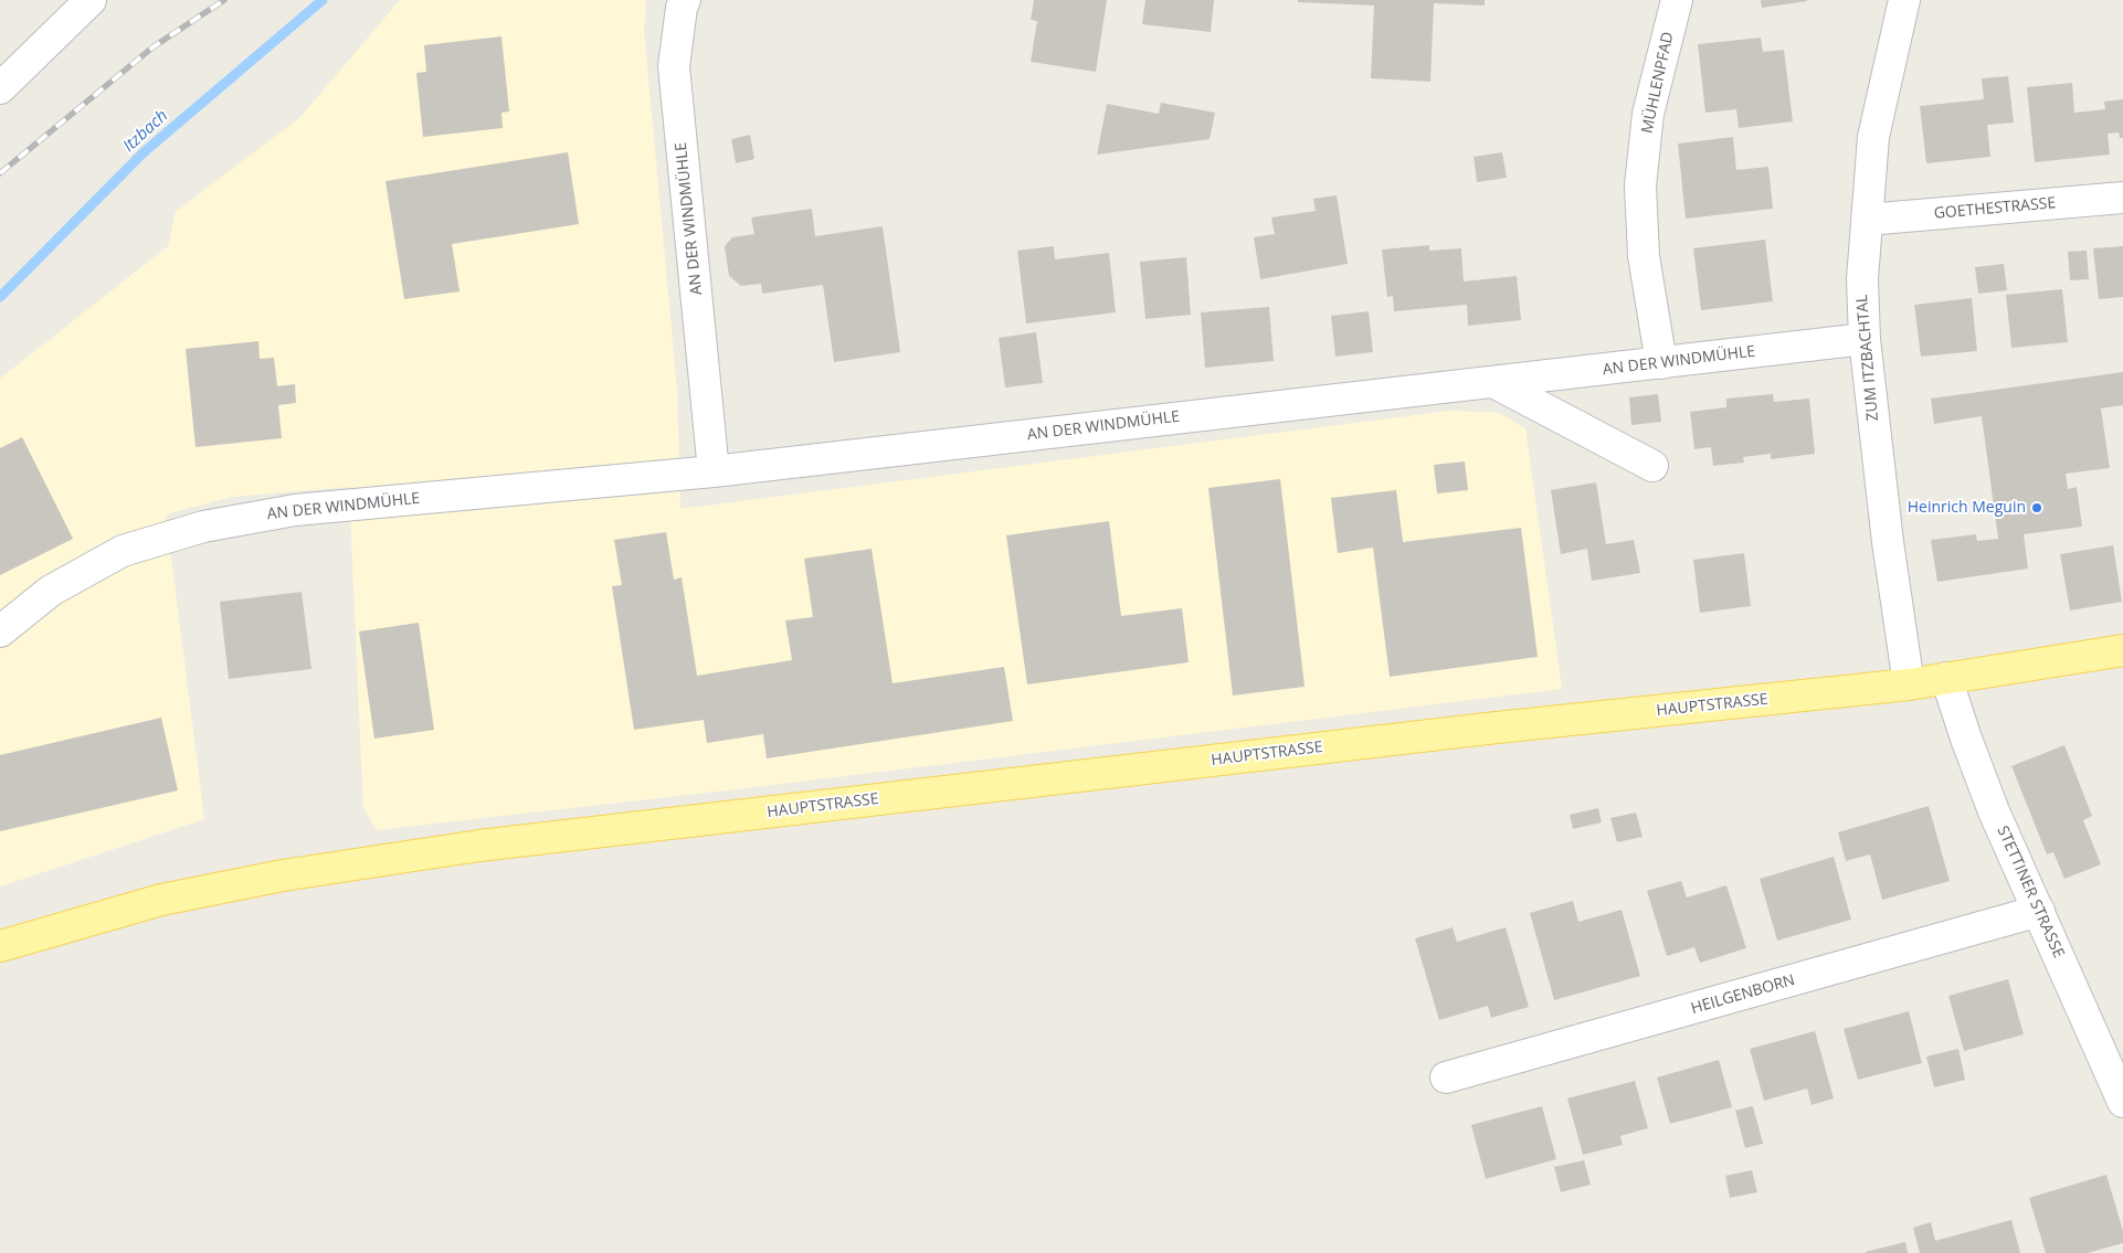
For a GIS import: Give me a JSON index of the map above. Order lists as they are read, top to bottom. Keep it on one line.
{"streets":{"main road":["HAUPTSTRASSE"],"street":["MÜHLENPFAD","GOETHESTRASSE","AN DER WINDMÜHLE","ZUM ITZBACHTAL","STETTINER STRASSE","HEILGENBORN"]},"crossings":[["MÜHLENPFAD","AN DER WINDMÜHLE"],["GOETHESTRASSE","ZUM ITZBACHTAL"],["AN DER WINDMÜHLE","ZUM ITZBACHTAL"],["ZUM ITZBACHTAL","HAUPTSTRASSE"],["HAUPTSTRASSE","STETTINER STRASSE"],["STETTINER STRASSE","HEILGENBORN"]],"water":["Itzbach"],"places":["Heinrich Meguin"]}
